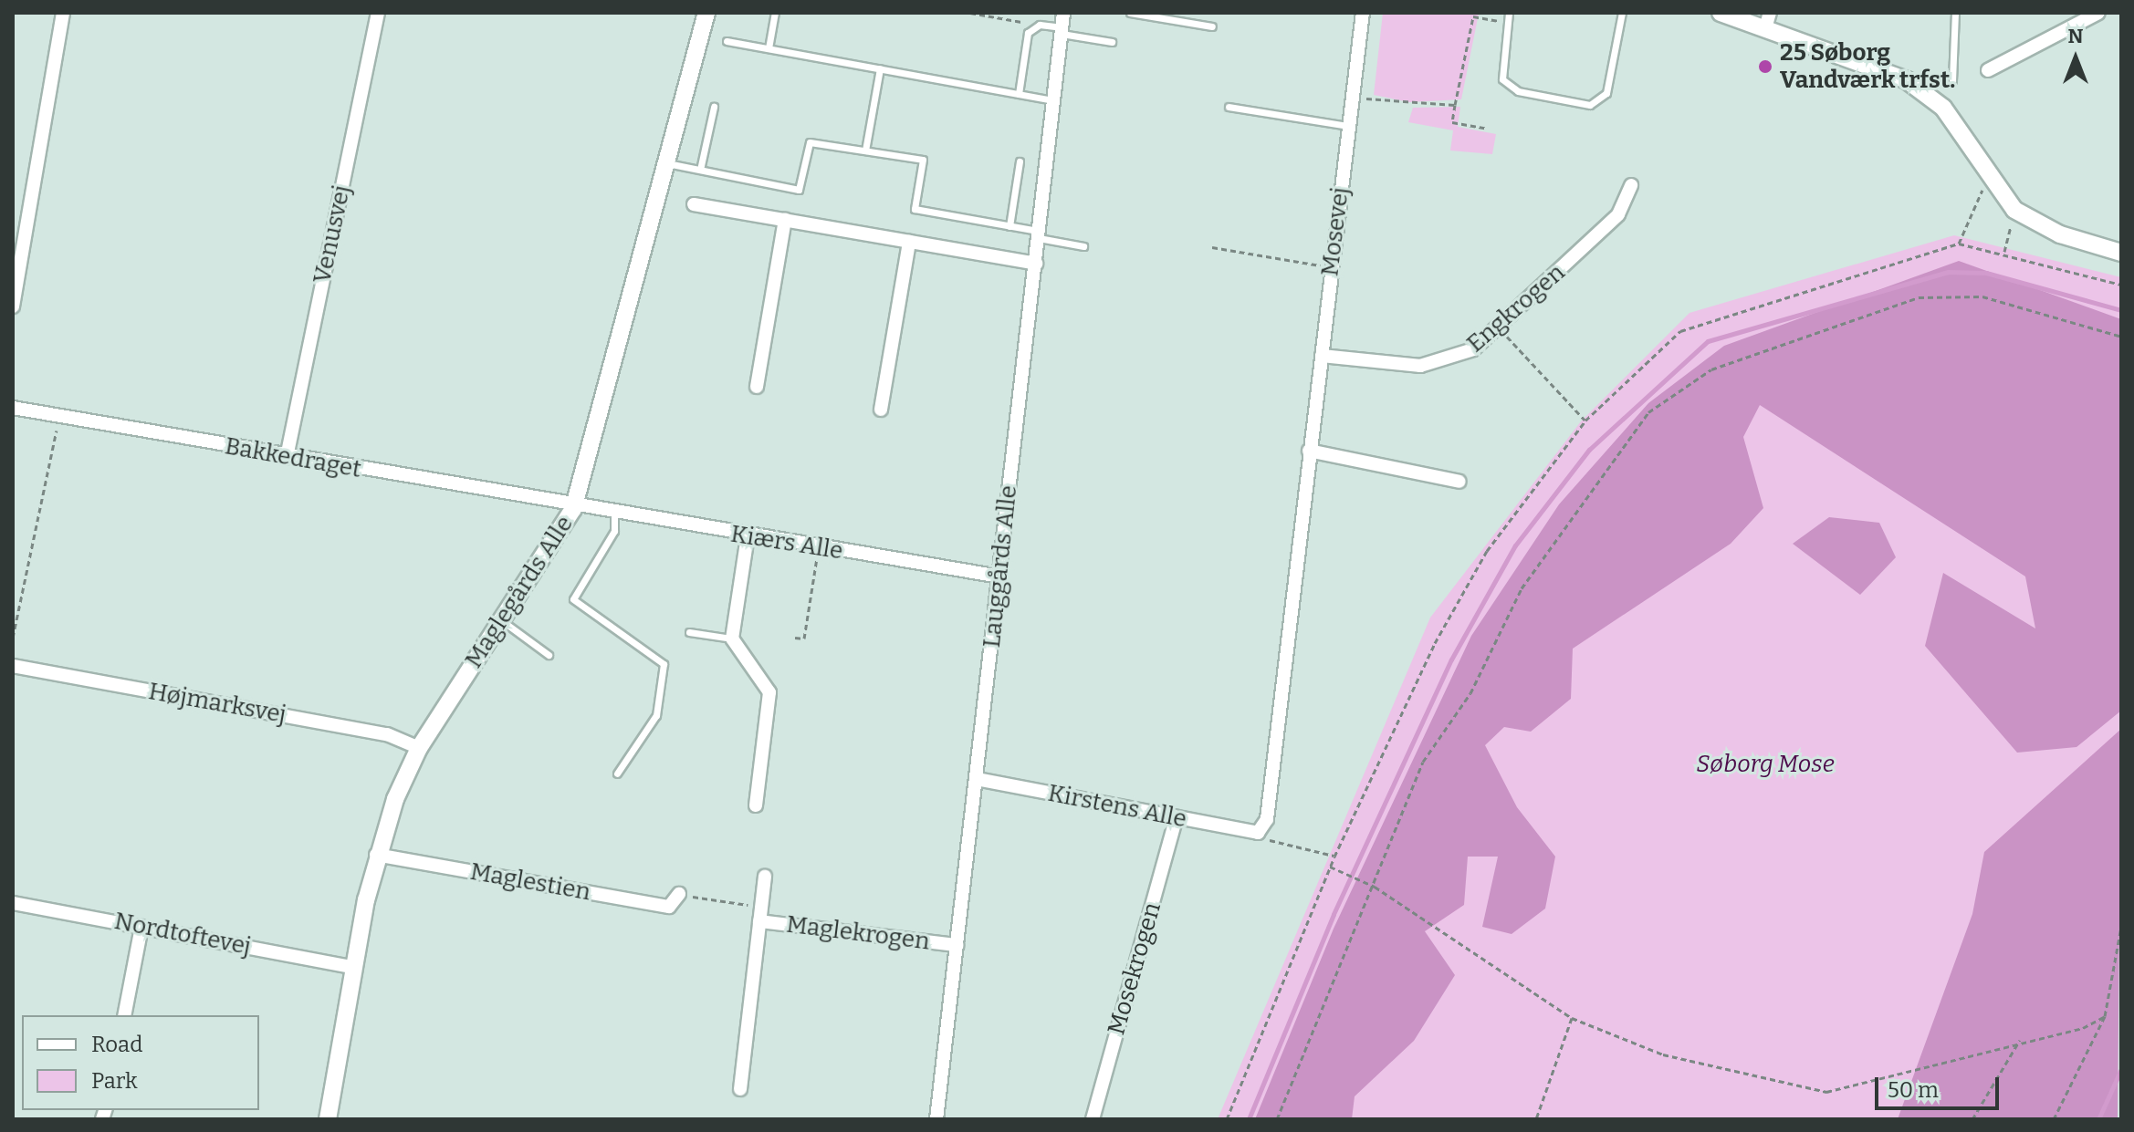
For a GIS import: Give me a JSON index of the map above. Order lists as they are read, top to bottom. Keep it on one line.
{"streets":{"street":["Mosevej","Venusvej","Engkrogen","Bakkedraget","Kiærs Alle","Lauggårds Alle","Maglegårds Alle","Højmarksvej","Kirstens Alle","Maglestien","Maglekrogen","Nordtoftevej","Mosekrogen"]},"crossings":[["Mosevej","Engkrogen"],["Mosevej","Kirstens Alle"],["Venusvej","Bakkedraget"],["Bakkedraget","Kiærs Alle"],["Bakkedraget","Maglegårds Alle"],["Kiærs Alle","Lauggårds Alle"],["Kiærs Alle","Maglegårds Alle"],["Lauggårds Alle","Kirstens Alle"],["Lauggårds Alle","Maglekrogen"],["Maglegårds Alle","Højmarksvej"],["Maglegårds Alle","Maglestien"],["Maglegårds Alle","Nordtoftevej"],["Kirstens Alle","Mosekrogen"]],"parks":["Søborg Mose"],"places":["25 Søborg Vandværk trfst."],"legend":["Road","Park"],"scale_bar":"50 m","north":"top"}
